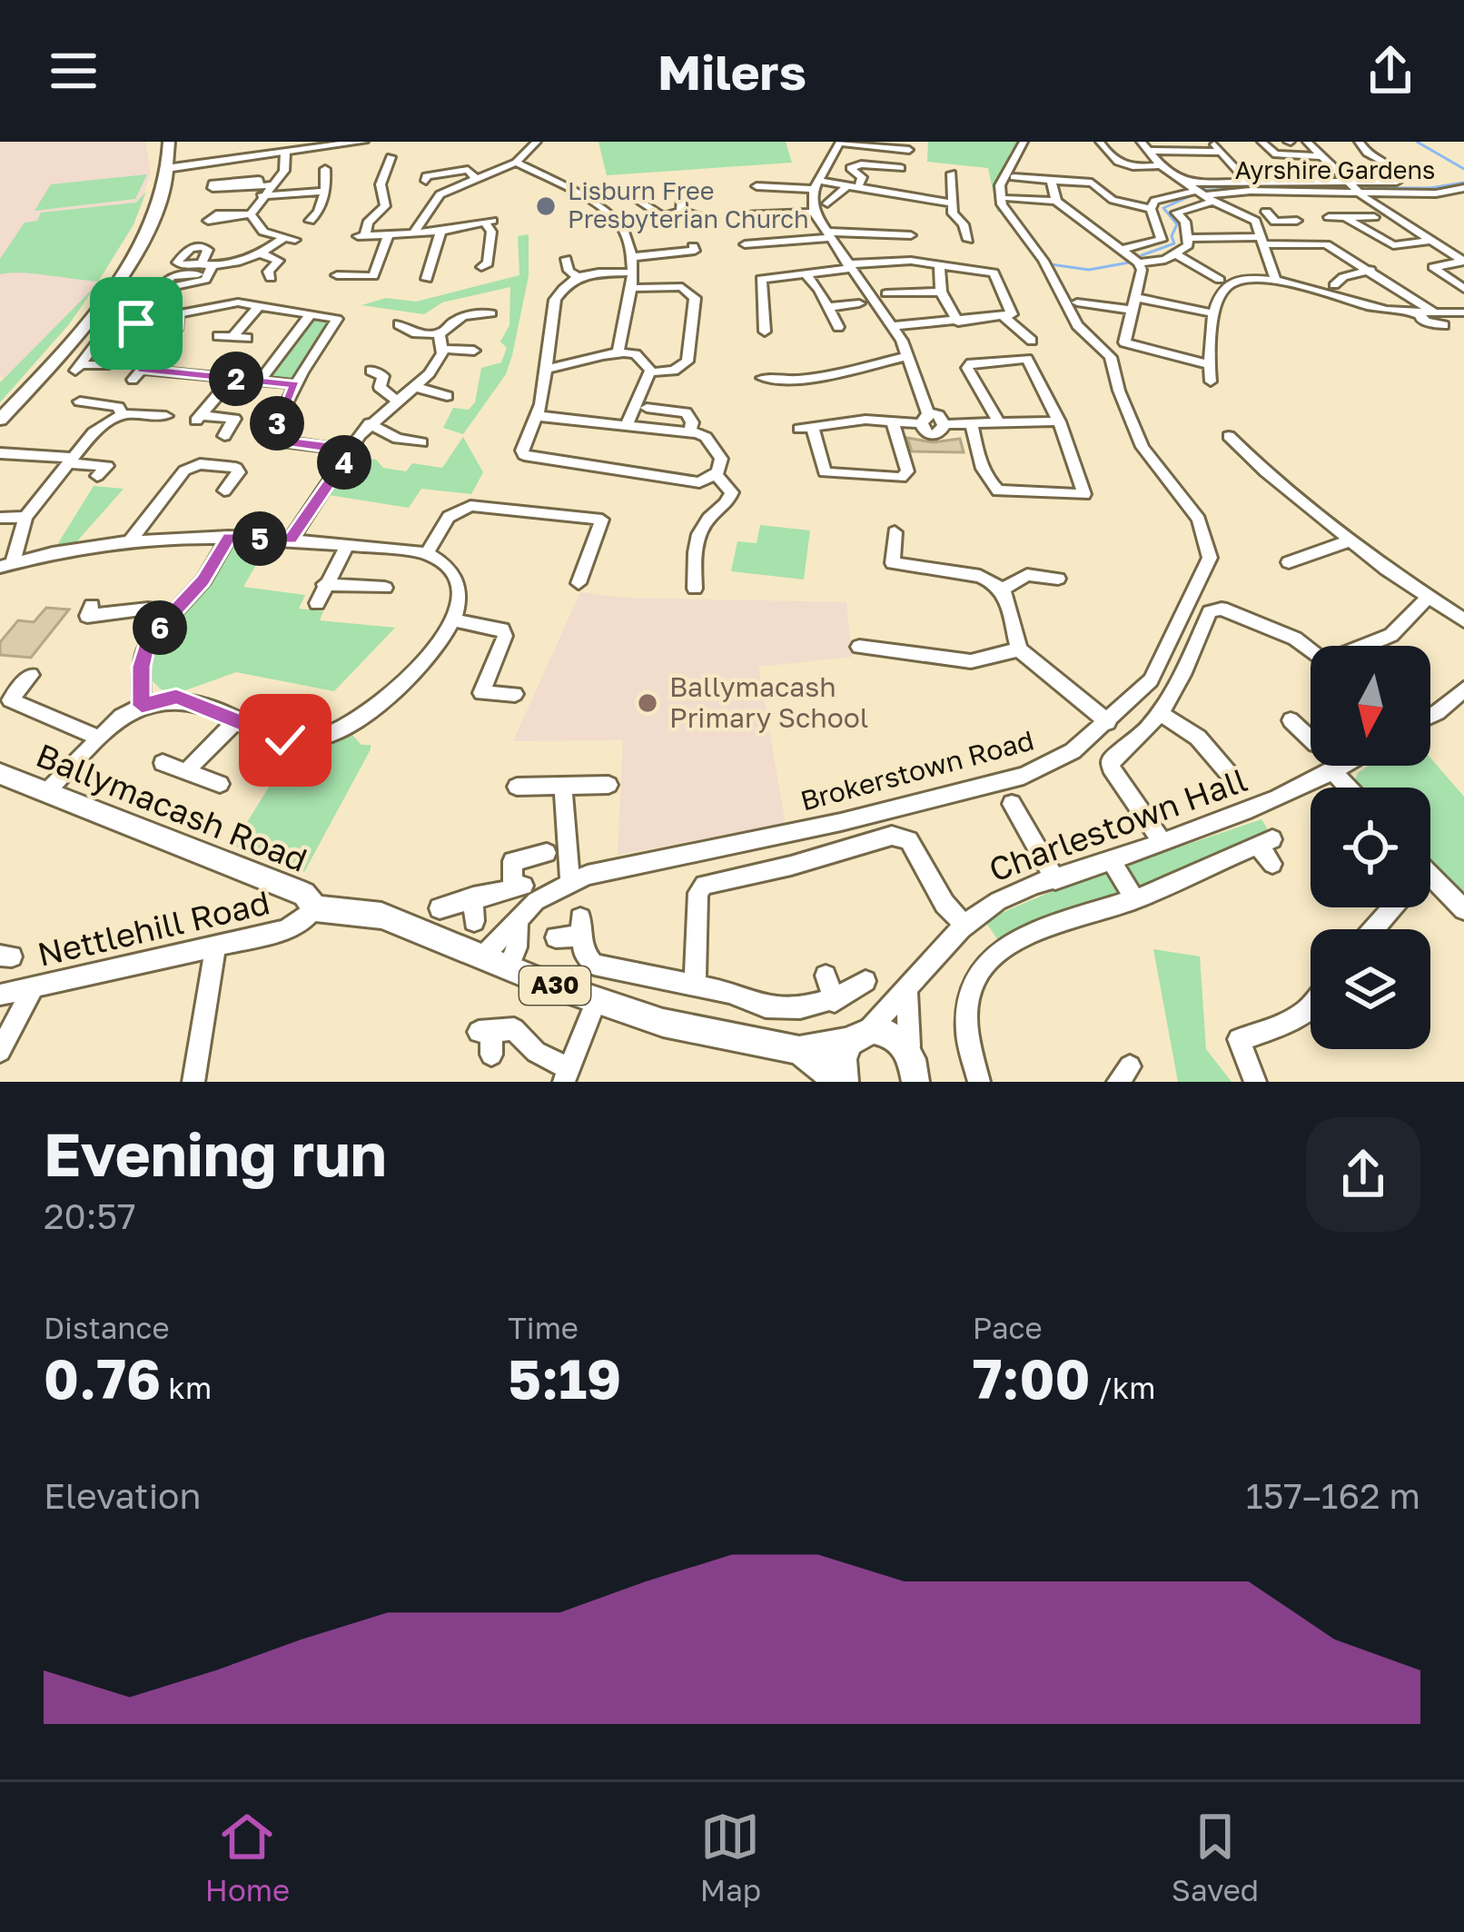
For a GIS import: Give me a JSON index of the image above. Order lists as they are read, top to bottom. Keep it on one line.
{"streets":{"main road":["Ballymacash Road","A30"],"street":["Ayrshire Gardens","Brokerstown Road","Charlestown Hall","Nettlehill Road"]},"crossings":[["Brokerstown Road","A30"],["Ballymacash Road","Nettlehill Road"],["Ballymacash Road","A30"],["Charlestown Hall","A30"],["Nettlehill Road","A30"]],"places":["Lisburn Free Presbyterian Church","Ballymacash Primary School"],"north":"bottom","page":{"header":"Milers","pins":["2","3","4","5","6"],"heading":["Evening run","20:57"],"stats":[["Distance","0.76 km"],["Time","5:19"],["Pace","7:00 /km"]],"chart":["Elevation","157–162 m"],"tabs":["Home","Map","Saved"]}}
